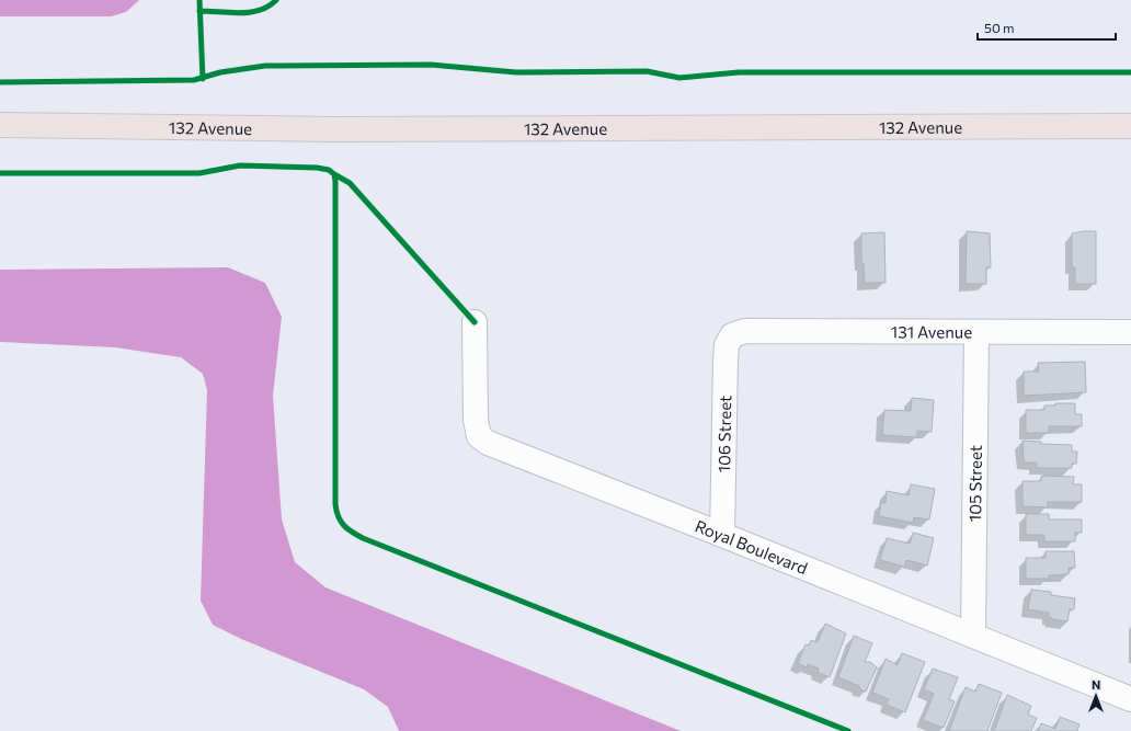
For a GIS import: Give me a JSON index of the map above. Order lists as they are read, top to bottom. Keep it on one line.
{"streets":{"main road":["132 Avenue"],"street":["131 Avenue","106 Street","105 Street","Royal Boulevard"]},"crossings":[["131 Avenue","106 Street"],["131 Avenue","105 Street"],["106 Street","Royal Boulevard"],["105 Street","Royal Boulevard"]],"scale_bar":"50 m","north":"top"}
